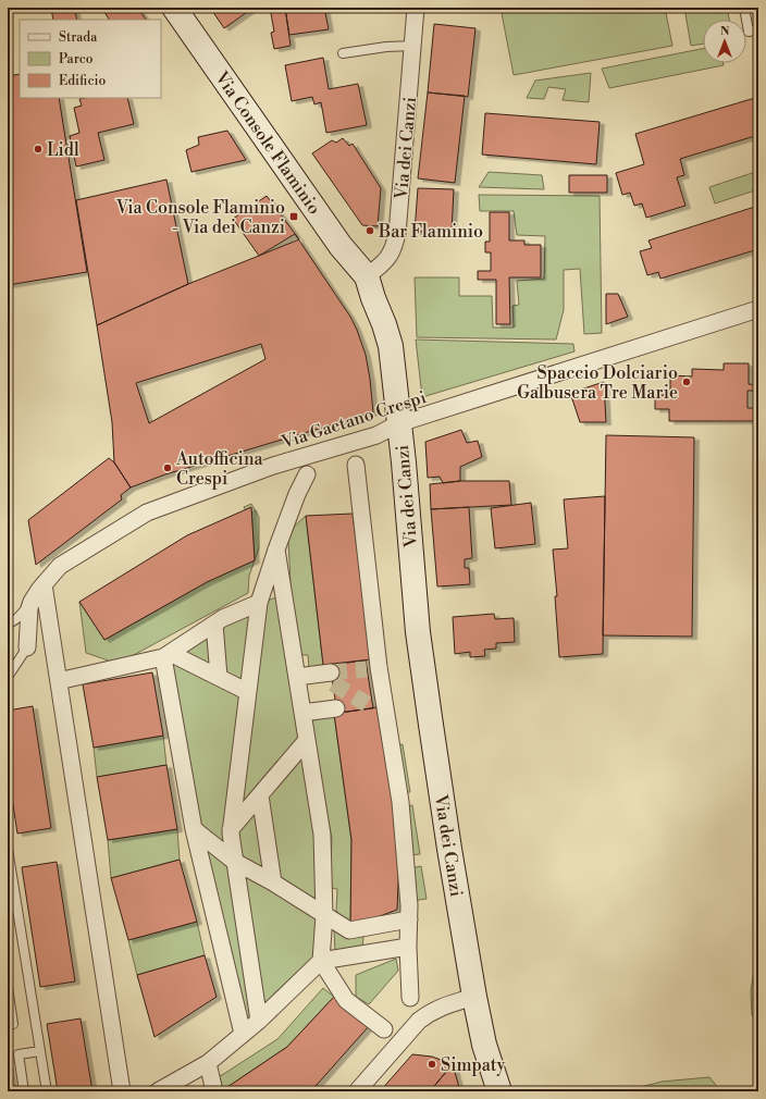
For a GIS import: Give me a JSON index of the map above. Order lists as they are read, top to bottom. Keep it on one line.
{"streets":{"street":["Via Console Flaminio","Via dei Canzi","Via Gaetano Crespi"]},"crossings":[["Via Console Flaminio","Via dei Canzi"],["Via dei Canzi","Via Gaetano Crespi"]],"places":{"other":["Lidl","Bar Flaminio","Spaccio Dolciario Galbusera Tre Marie","Autofficina Crespi","Simpaty"],"transit":["Via Console Flaminio - Via dei Canzi"]},"legend":["Strada","Parco","Edificio"],"north":"top"}
